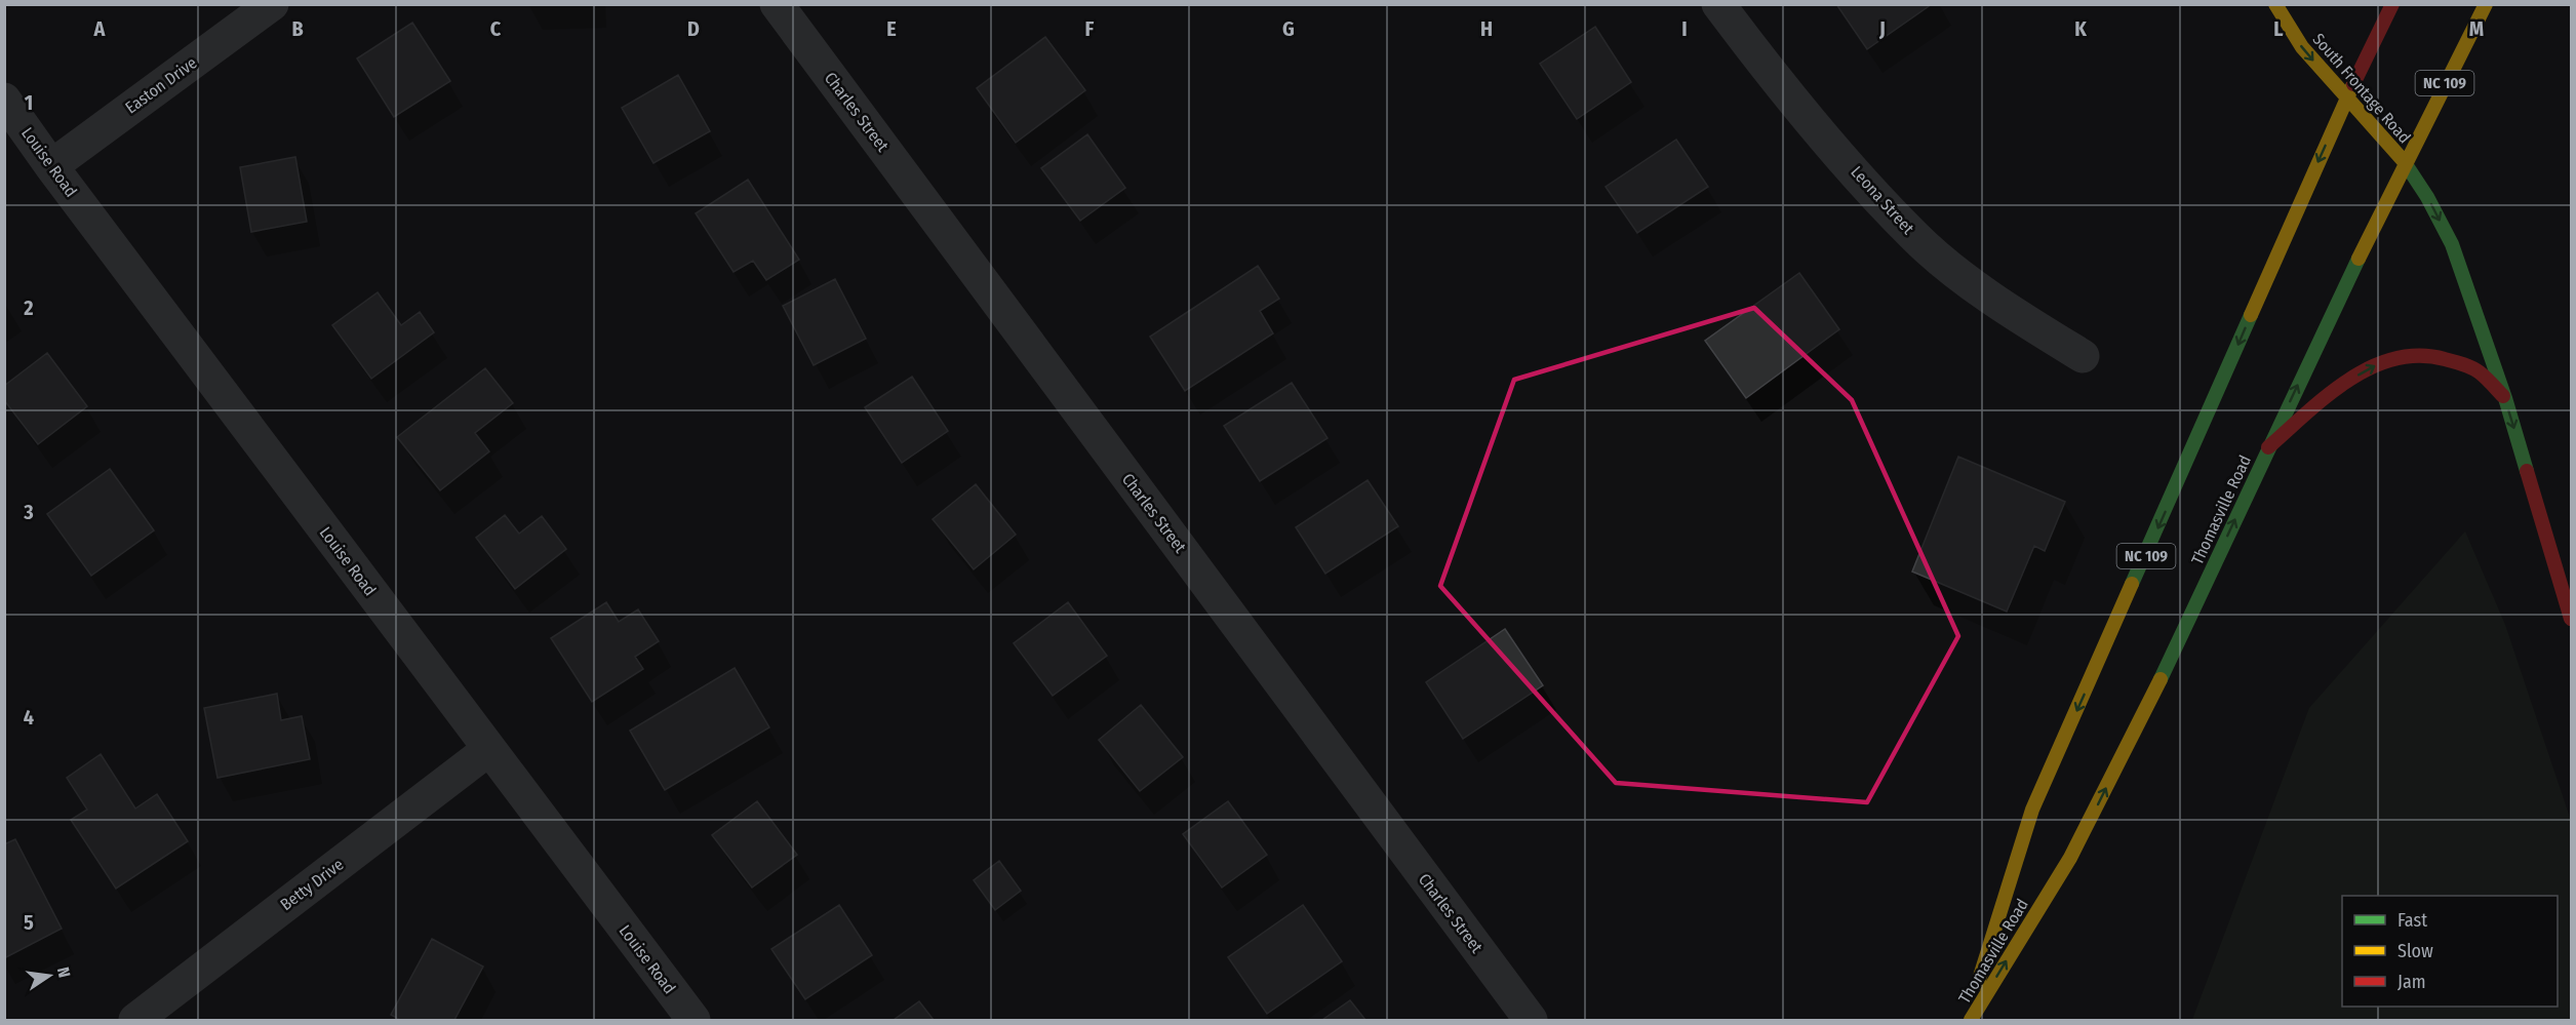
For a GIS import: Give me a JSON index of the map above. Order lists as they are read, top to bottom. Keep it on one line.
{"streets":{"main road":["NC 109","South Frontage Road","Thomasville Road"],"street":["Easton Drive","Charles Street","Louise Road","Leona Street","Betty Drive"]},"crossings":[["Easton Drive","Louise Road"],["South Frontage Road","Thomasville Road"],["Louise Road","Betty Drive"]],"one_way":["South Frontage Road"],"legend":["Fast","Slow","Jam"],"north":"right","grid":{"columns":["A","B","C","D","E","F","G","H","I","J","K","L","M"],"rows":["1","2","3","4","5"]}}
